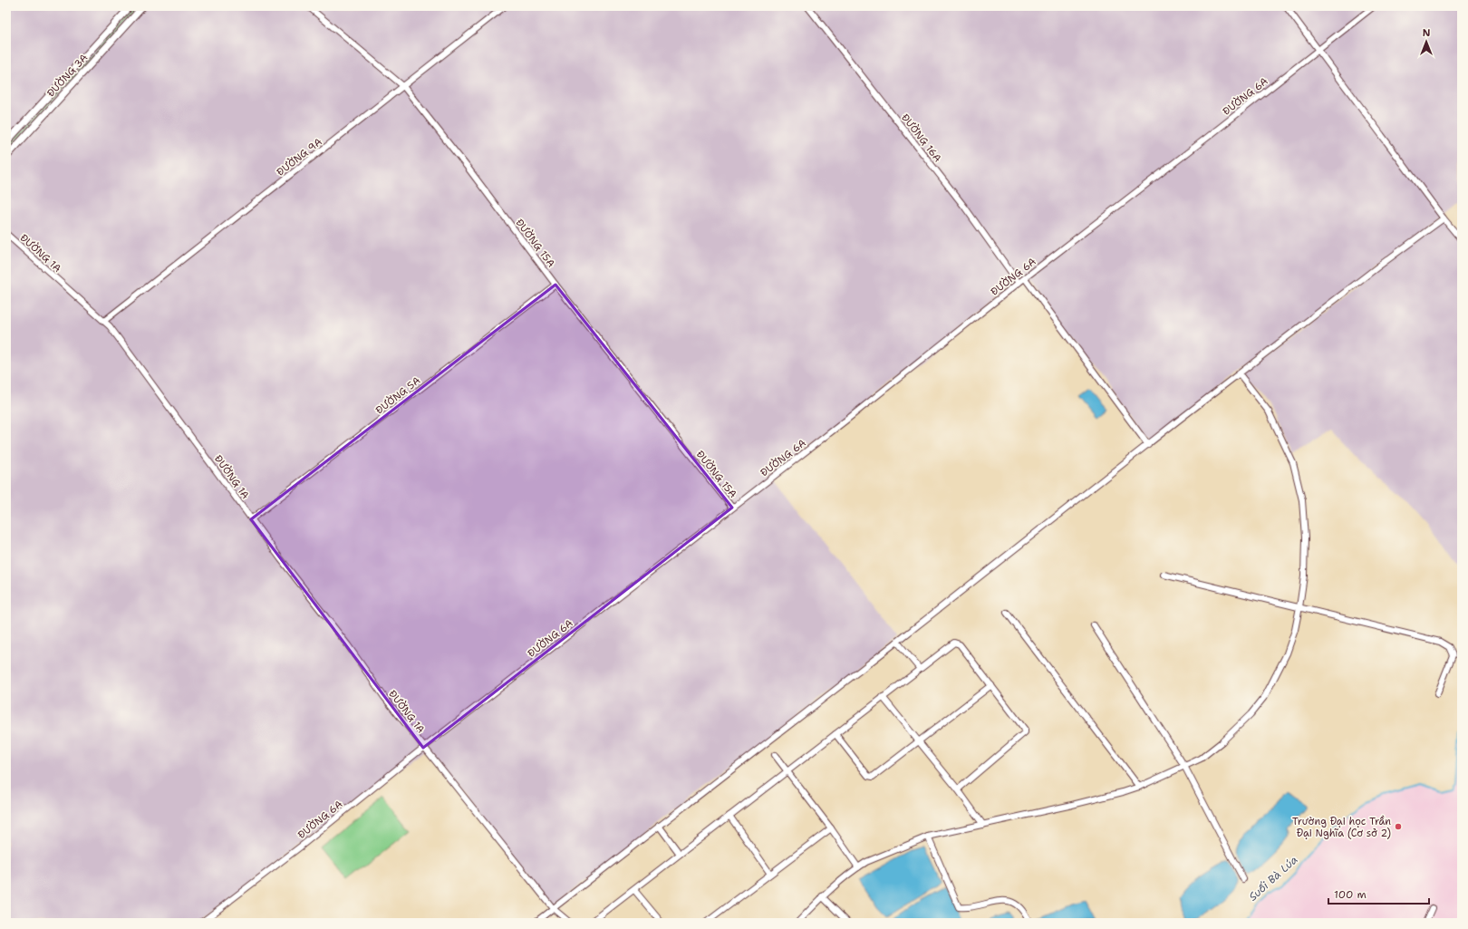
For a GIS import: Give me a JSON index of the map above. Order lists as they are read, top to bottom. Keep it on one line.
{"streets":{"street":["ĐƯỜNG 3A","ĐƯỜNG 6A","ĐƯỜNG 16A","ĐƯỜNG 9A","ĐƯỜNG 15A","ĐƯỜNG 1A","ĐƯỜNG 5A"]},"crossings":[["ĐƯỜNG 6A","ĐƯỜNG 16A"],["ĐƯỜNG 6A","ĐƯỜNG 15A"],["ĐƯỜNG 6A","ĐƯỜNG 1A"],["ĐƯỜNG 9A","ĐƯỜNG 15A"],["ĐƯỜNG 9A","ĐƯỜNG 1A"],["ĐƯỜNG 15A","ĐƯỜNG 5A"],["ĐƯỜNG 1A","ĐƯỜNG 5A"]],"water":["Suối Bà Lúa"],"places":["Trường Đại học Trần Đại Nghĩa (Cơ sở 2)"],"scale_bar":"100 m","north":"top"}
